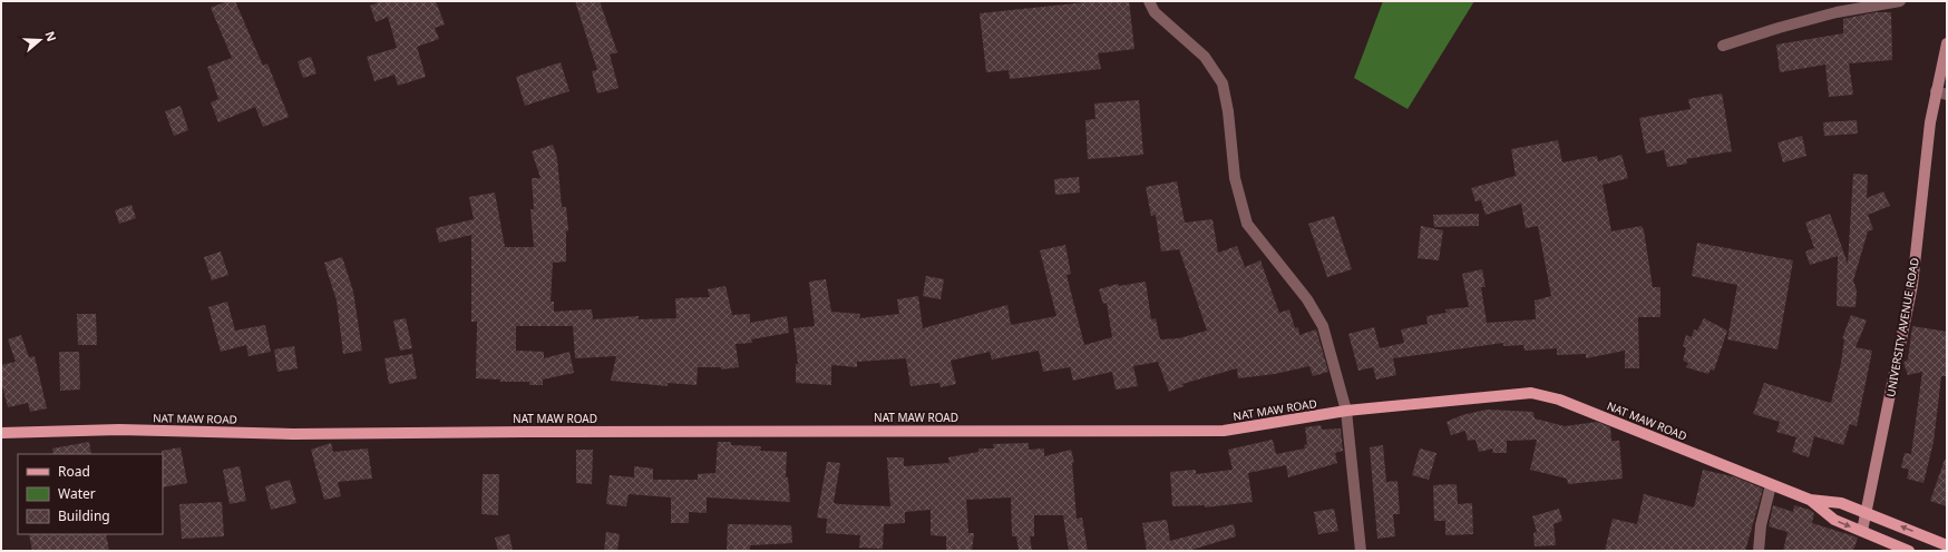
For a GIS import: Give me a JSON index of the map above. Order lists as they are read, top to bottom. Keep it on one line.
{"streets":{"main road":["UNIVERSITY AVENUE ROAD","NAT MAW ROAD"]},"crossings":[["UNIVERSITY AVENUE ROAD","NAT MAW ROAD"]],"legend":["Road","Water","Building"],"north":"right"}
